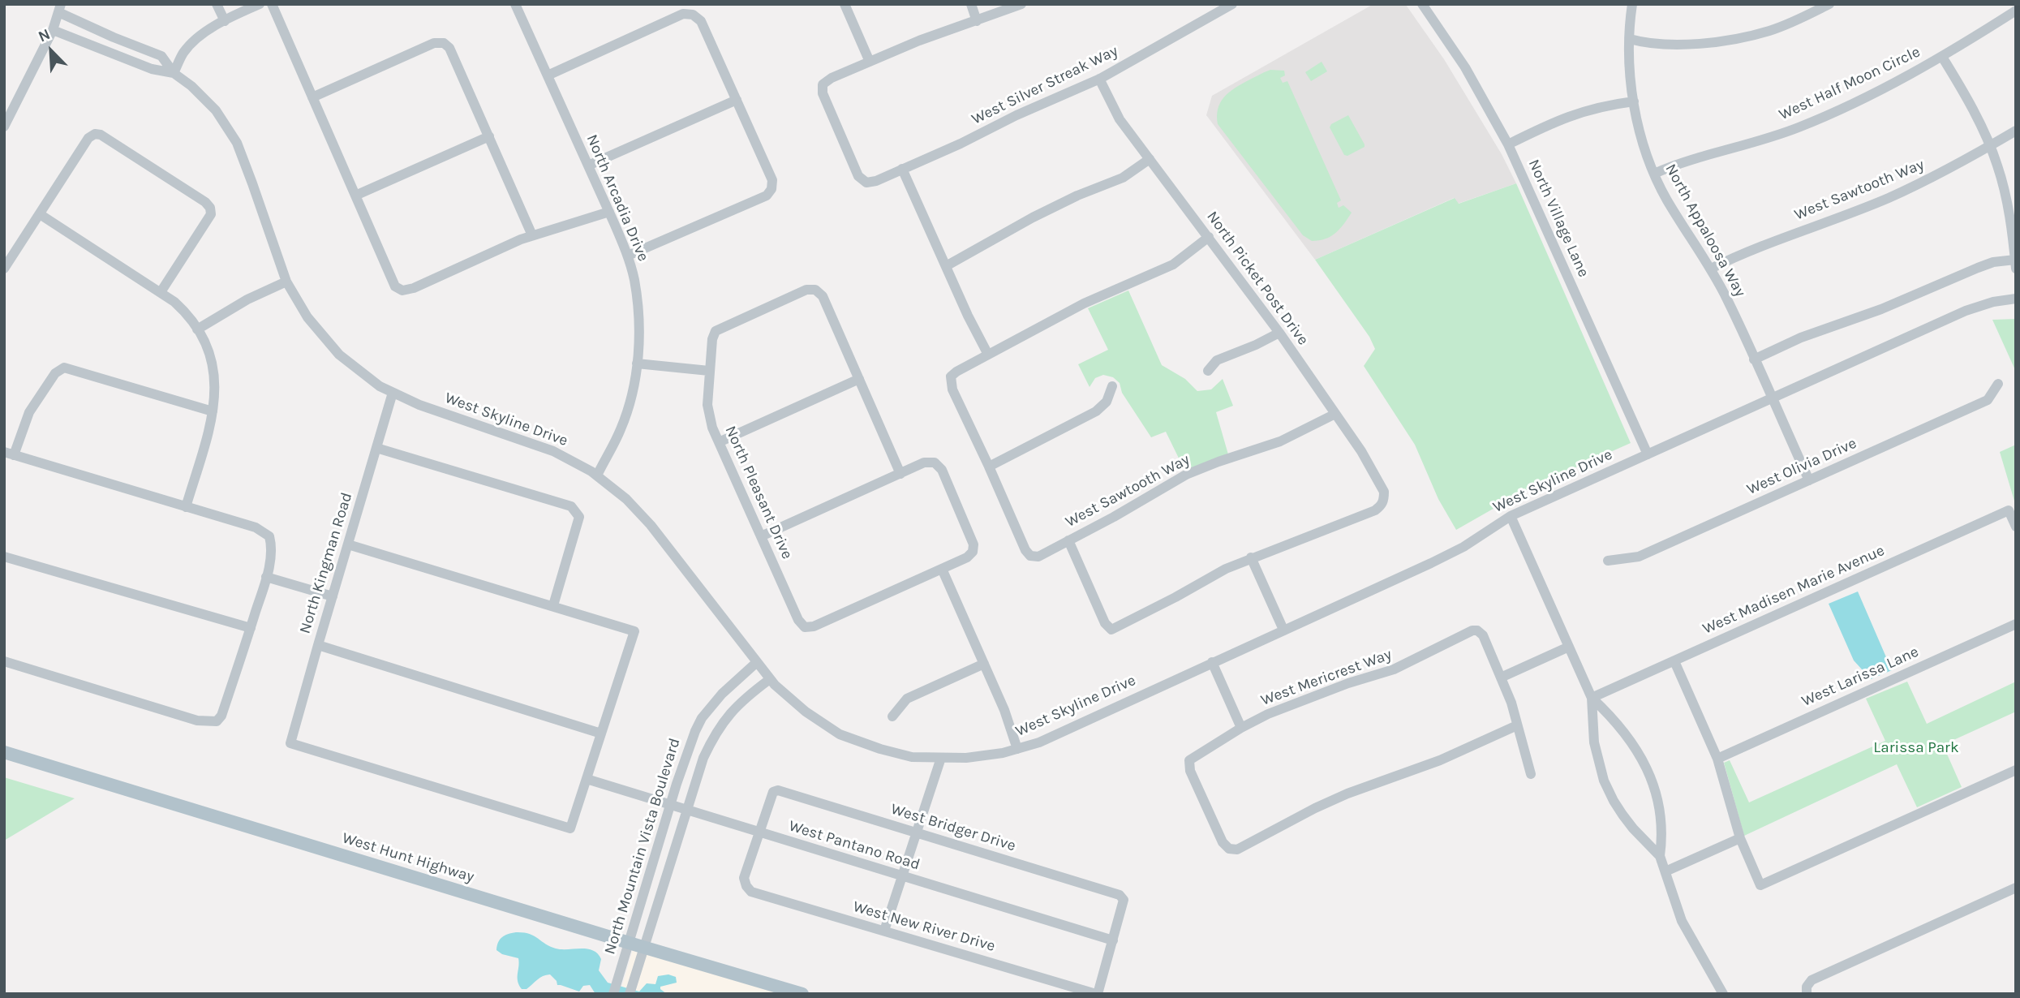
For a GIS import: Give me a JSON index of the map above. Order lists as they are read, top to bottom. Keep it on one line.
{"streets":{"main road":["West Hunt Highway"],"street":["West Half Moon Circle","West Silver Streak Way","West Sawtooth Way","North Arcadia Drive","North Village Lane","North Appaloosa Way","North Picket Post Drive","West Skyline Drive","West Olivia Drive","North Pleasant Drive","North Kingman Road","West Madisen Marie Avenue","West Larissa Lane","West Mericrest Way","West Bridger Drive","West Pantano Road","North Mountain Vista Boulevard","West New River Drive"]},"crossings":[["West Half Moon Circle","North Appaloosa Way"],["West Silver Streak Way","North Picket Post Drive"],["West Sawtooth Way","North Appaloosa Way"],["West Sawtooth Way","North Picket Post Drive"],["North Arcadia Drive","West Skyline Drive"],["North Village Lane","West Skyline Drive"],["North Appaloosa Way","West Skyline Drive"],["North Appaloosa Way","West Olivia Drive"],["West Skyline Drive","North Kingman Road"],["West Skyline Drive","North Mountain Vista Boulevard"],["North Kingman Road","West Pantano Road"],["West Bridger Drive","West Pantano Road"],["West Bridger Drive","West New River Drive"],["West Pantano Road","North Mountain Vista Boulevard"],["West Pantano Road","West New River Drive"],["North Mountain Vista Boulevard","West Hunt Highway"]],"parks":["Larissa Park"],"north":"top left"}
